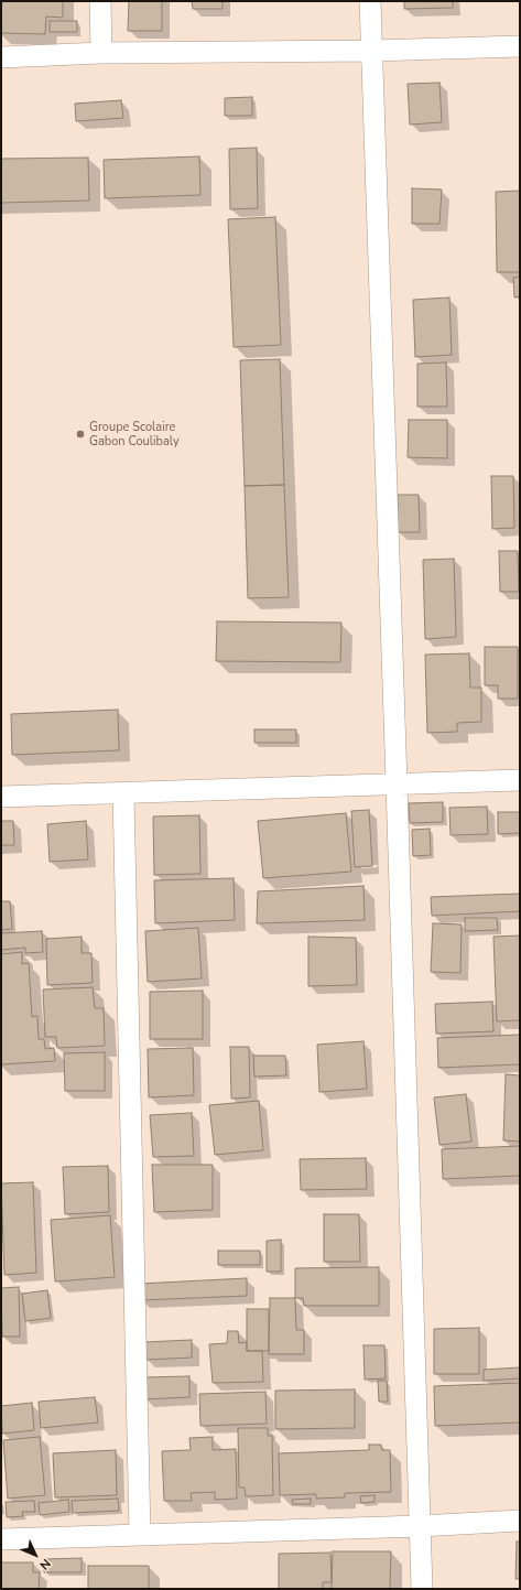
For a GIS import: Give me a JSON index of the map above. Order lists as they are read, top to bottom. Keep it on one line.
{"places":["Groupe Scolaire Gabon Coulibaly"],"north":"bottom right"}
